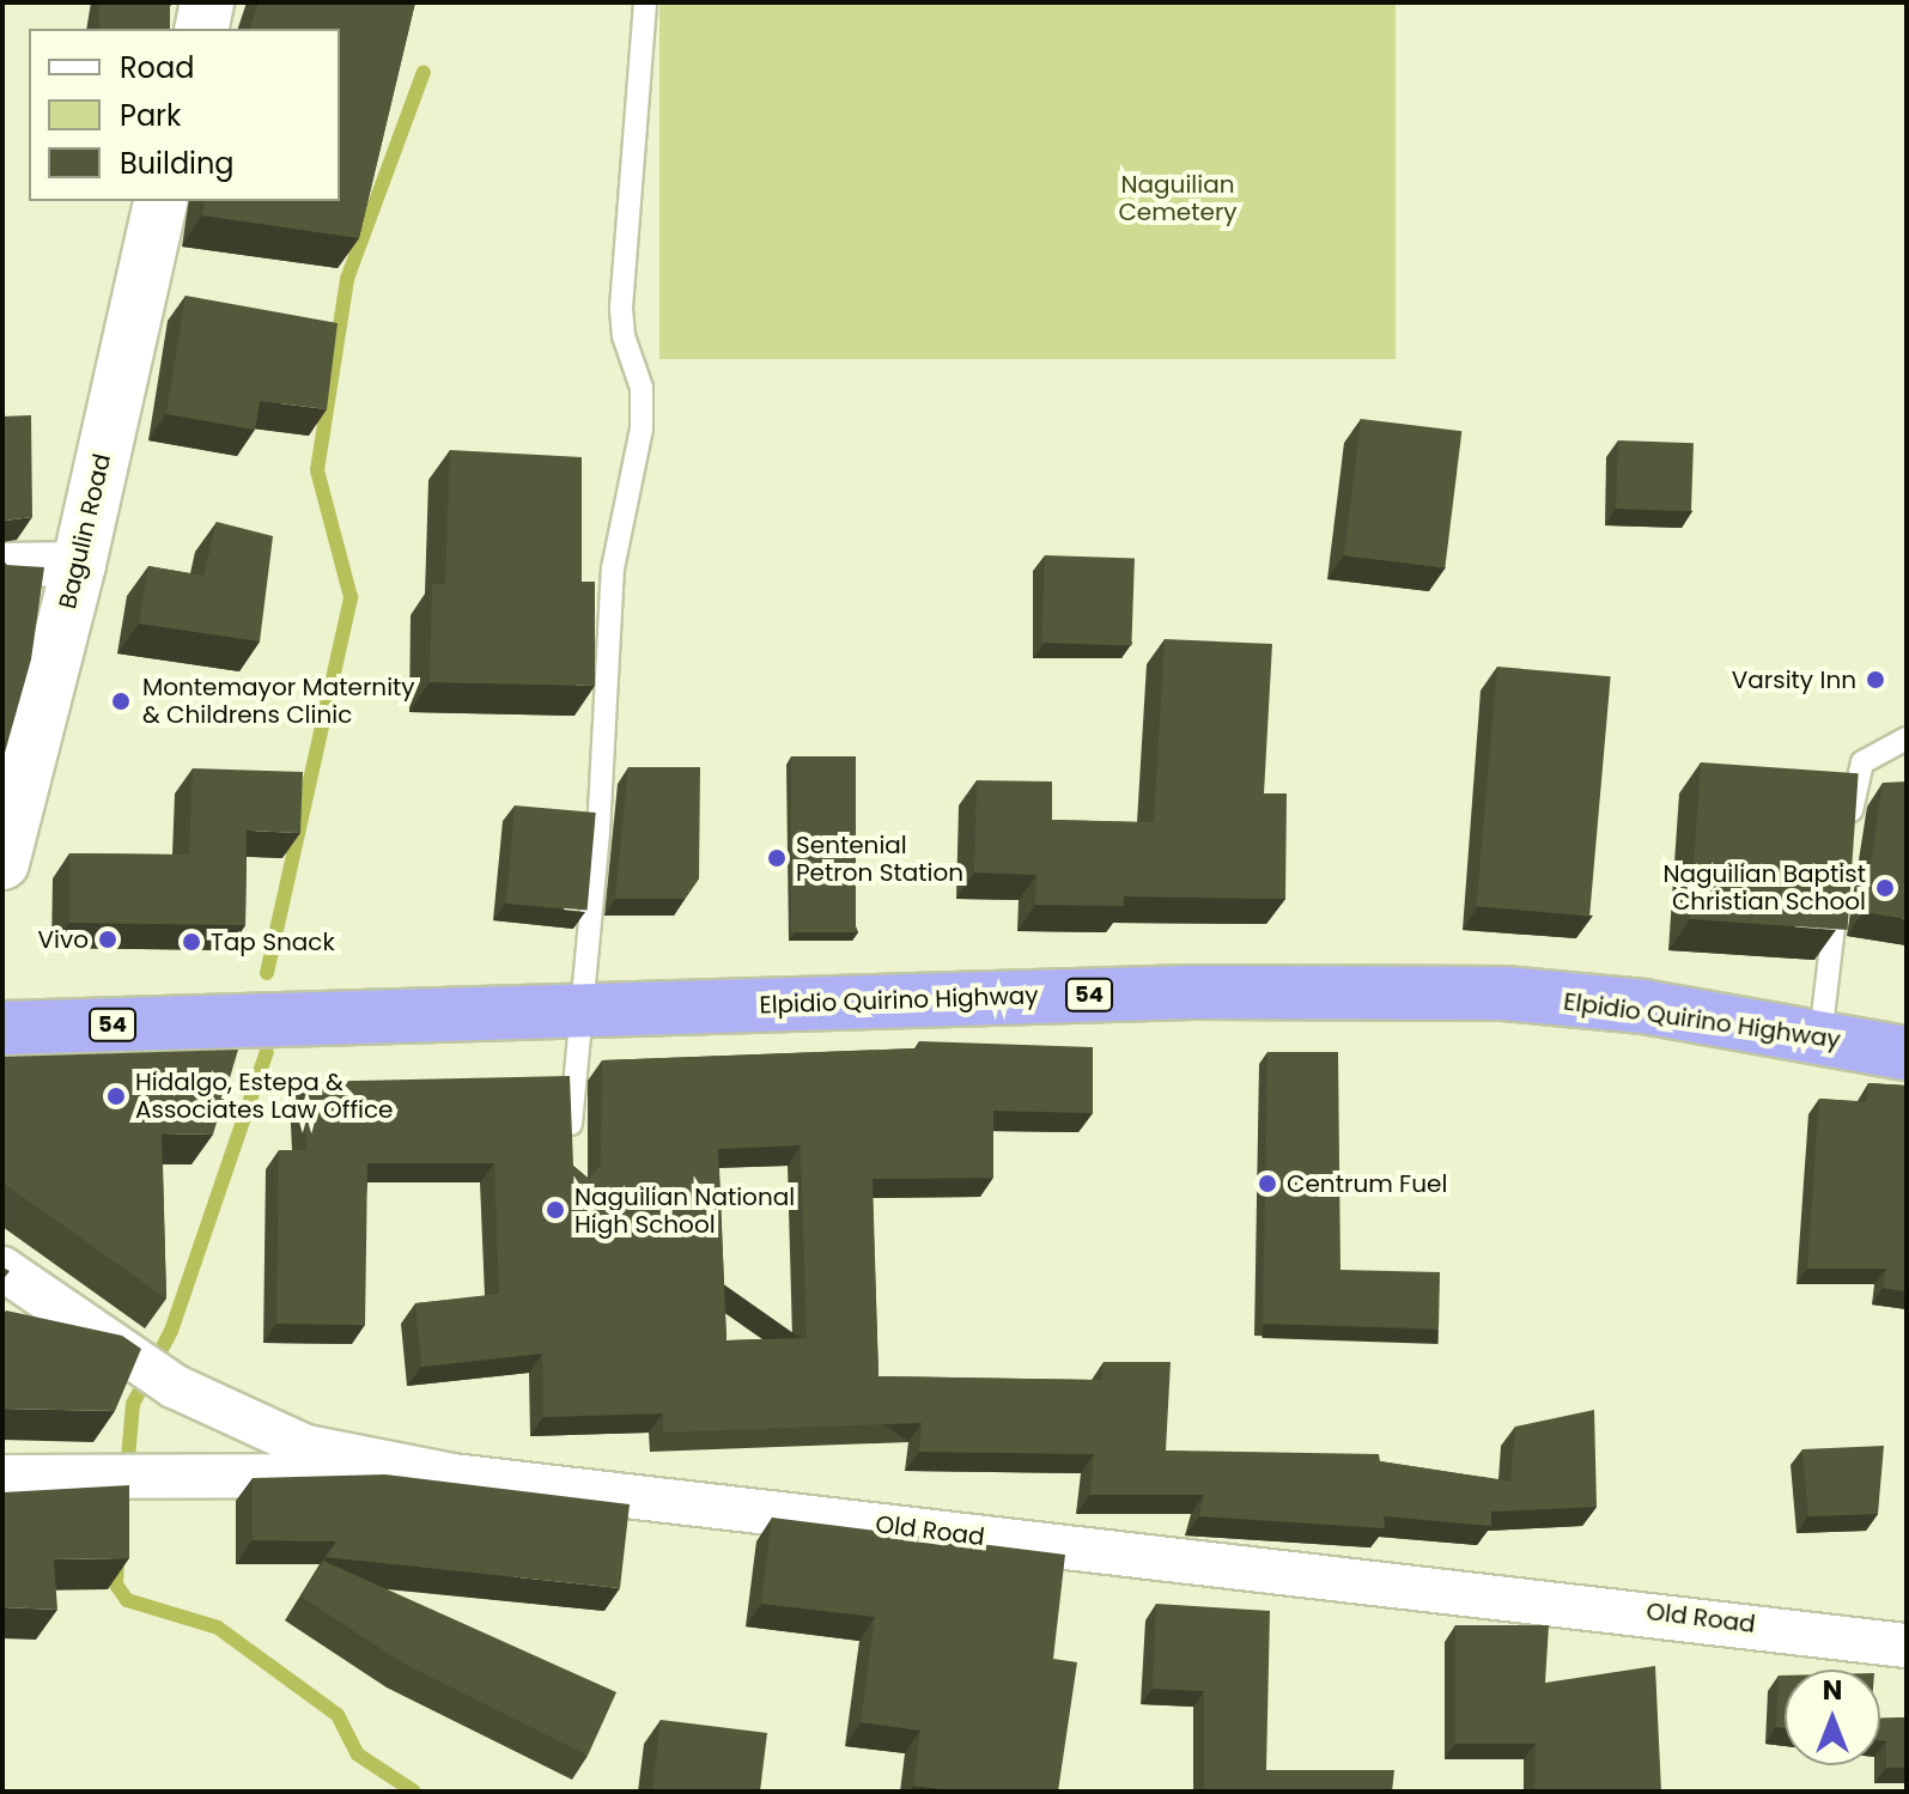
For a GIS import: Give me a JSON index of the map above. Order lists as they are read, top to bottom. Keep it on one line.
{"streets":{"highway":["54","Elpidio Quirino Highway"],"main road":["Bagulin Road"],"street":["Old Road"]},"parks":["Naguilian Cemetery"],"places":["Varsity Inn","Montemayor Maternity & Childrens Clinic","Sentenial Petron Station","Naguilian Baptist Christian School","Vivo","Tap Snack","Hidalgo, Estepa & Associates Law Office","Centrum Fuel","Naguilian National High School"],"legend":["Road","Park","Building"],"north":"top"}
